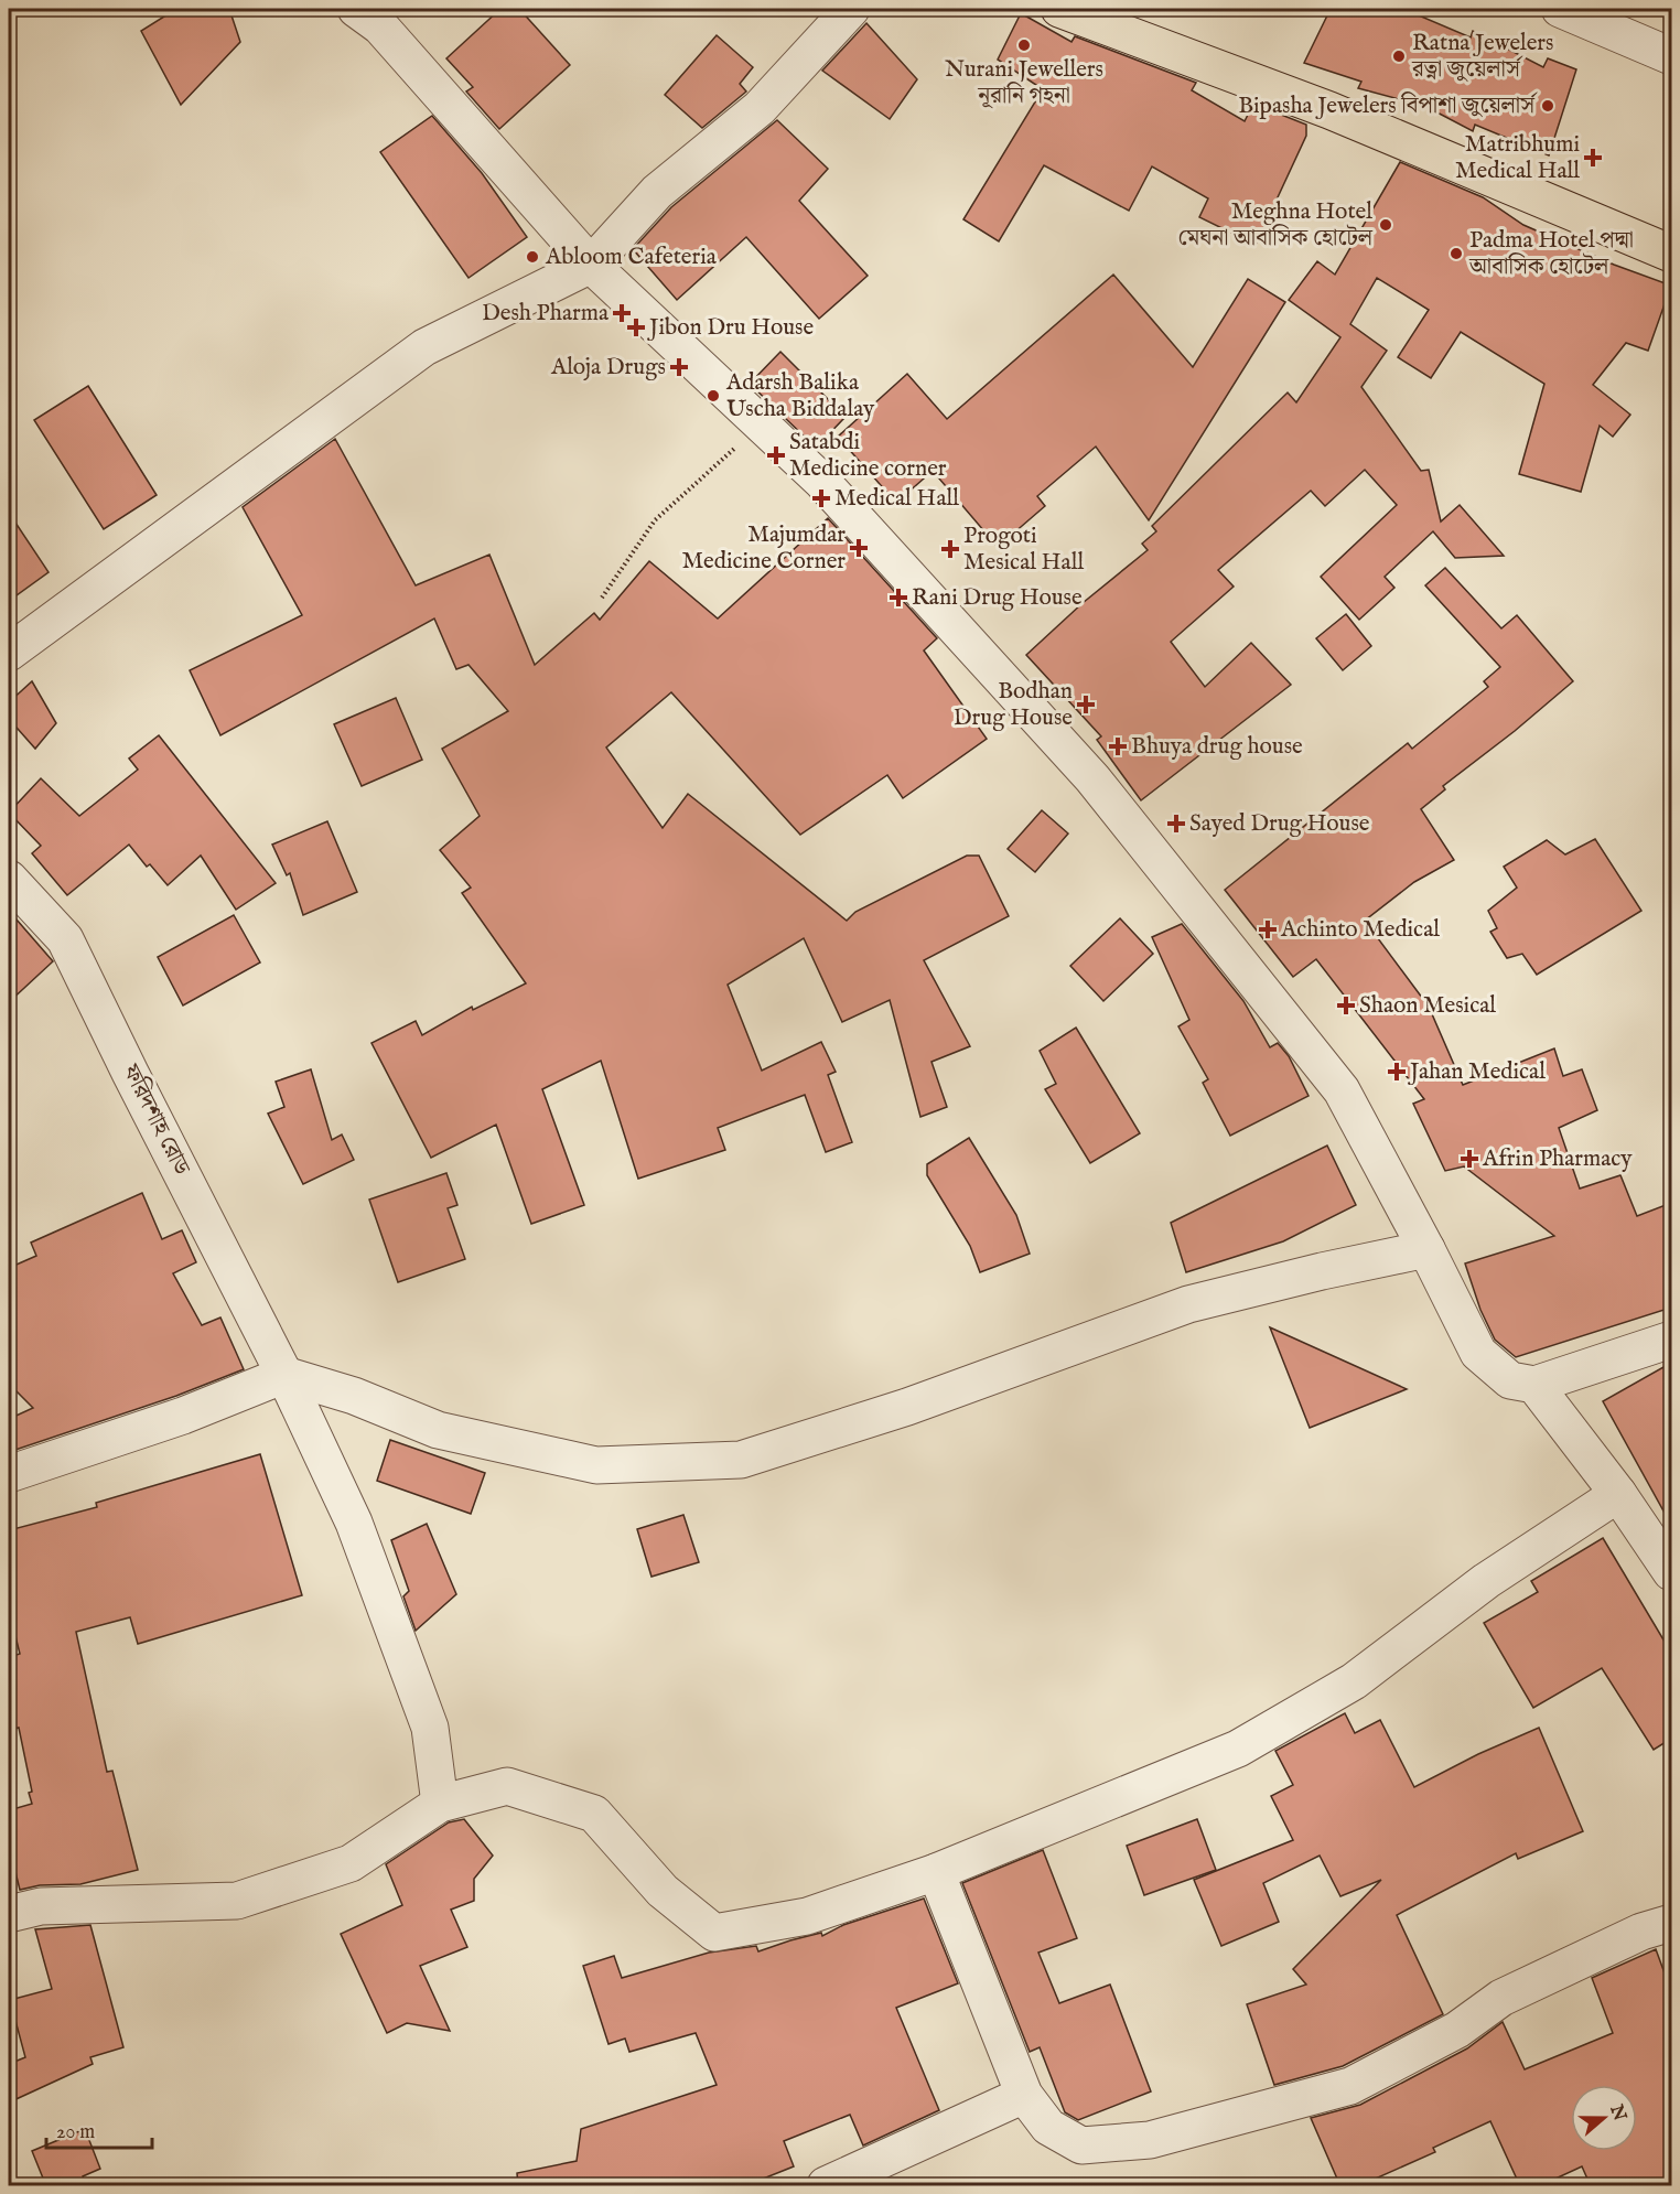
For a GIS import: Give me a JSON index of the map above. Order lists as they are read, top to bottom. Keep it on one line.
{"streets":{"street":["ফরিদশাহ রোড"]},"places":{"other":["Nurani Jewellers নূরানি গহনা","Ratna Jewelers রত্না জুয়েলার্স","Bipasha Jewelers বিপাশা জুয়েলার্স","Meghna Hotel মেঘনা আবাসিক হোটেল","Padma Hotel পদ্মা আবাসিক হোটেল","Abloom Cafeteria","Adarsh Balika Uscha Biddalay"],"health":["Matribhumi Medical Hall","Desh Pharma","Jibon Dru House","Aloja Drugs","Satabdi Medicine corner","Medical Hall","Majumdar Medicine Corner","Progoti Mesical Hall","Rani Drug House","Bodhan Drug House","Bhuya drug house","Sayed Drug House","Achinto Medical","Shaon Mesical","Jahan Medical","Afrin Pharmacy"]},"scale_bar":"20 m","north":"right"}
